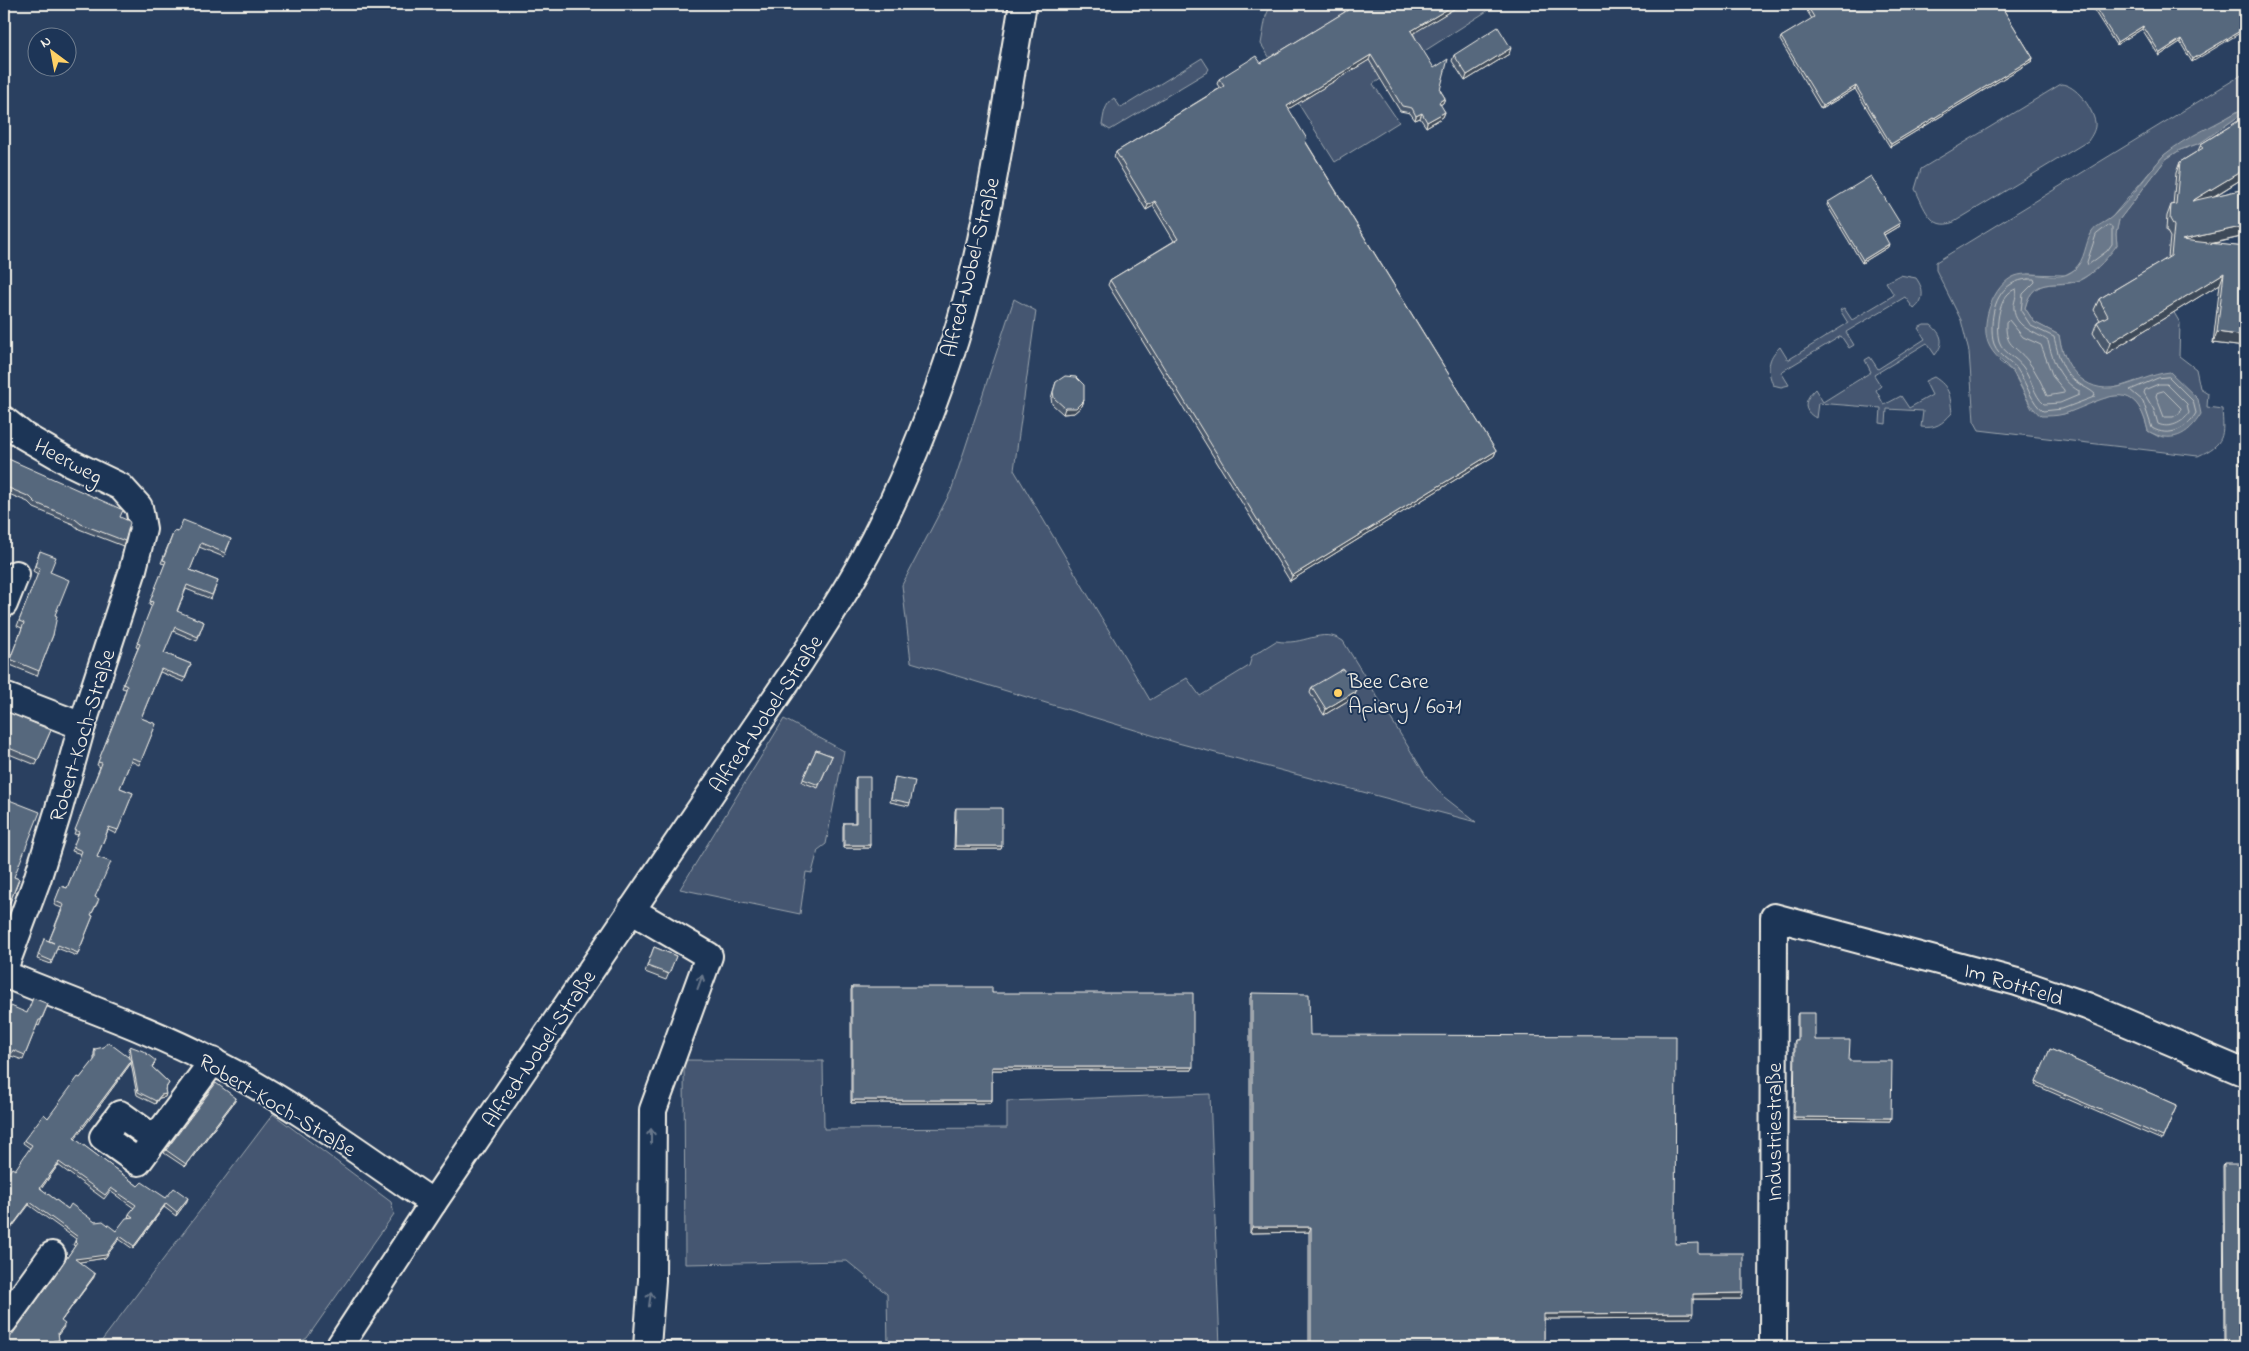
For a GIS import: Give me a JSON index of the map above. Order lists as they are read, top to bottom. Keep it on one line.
{"streets":{"street":["Alfred-Nobel-Straße","Heerweg","Robert-Koch-Straße","Im Rottfeld","Industriestraße"]},"crossings":[["Alfred-Nobel-Straße","Robert-Koch-Straße"],["Heerweg","Robert-Koch-Straße"],["Im Rottfeld","Industriestraße"]],"places":["Bee Care Apiary / 6071"],"north":"top left"}
